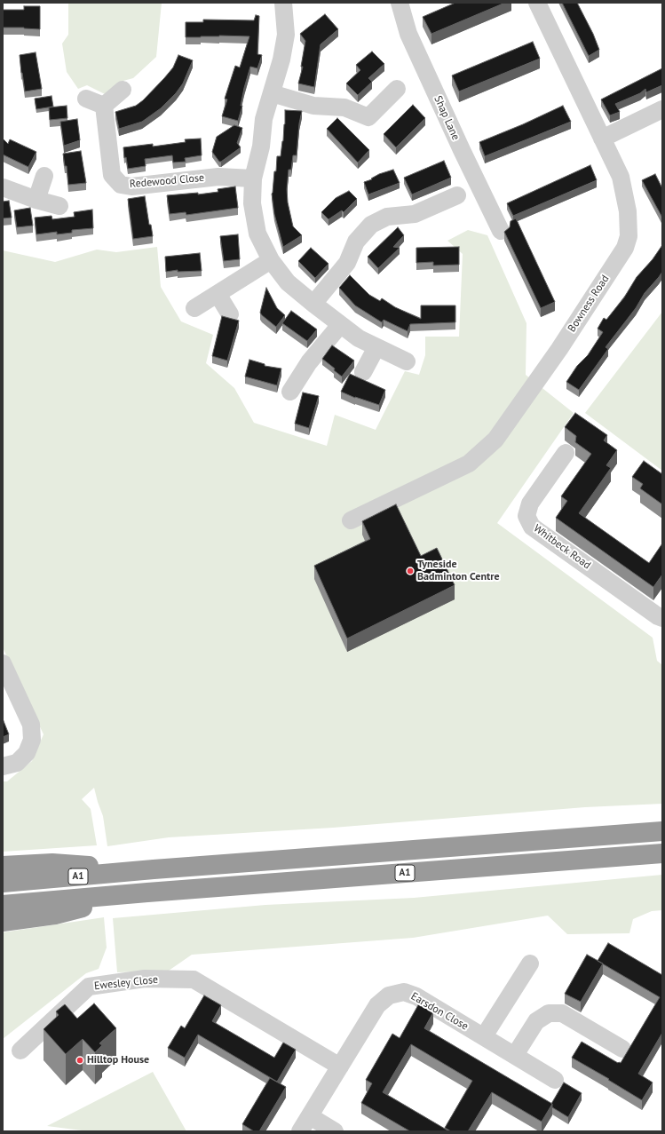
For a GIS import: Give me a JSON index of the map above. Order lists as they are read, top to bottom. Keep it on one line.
{"streets":{"highway":["A1"],"street":["Shap Lane","Redewood Close","Bowness Road","Whitbeck Road","Ewesley Close","Earsdon Close"]},"crossings":[["Ewesley Close","Earsdon Close"]],"places":["Tyneside Badminton Centre","Hilltop House"]}
